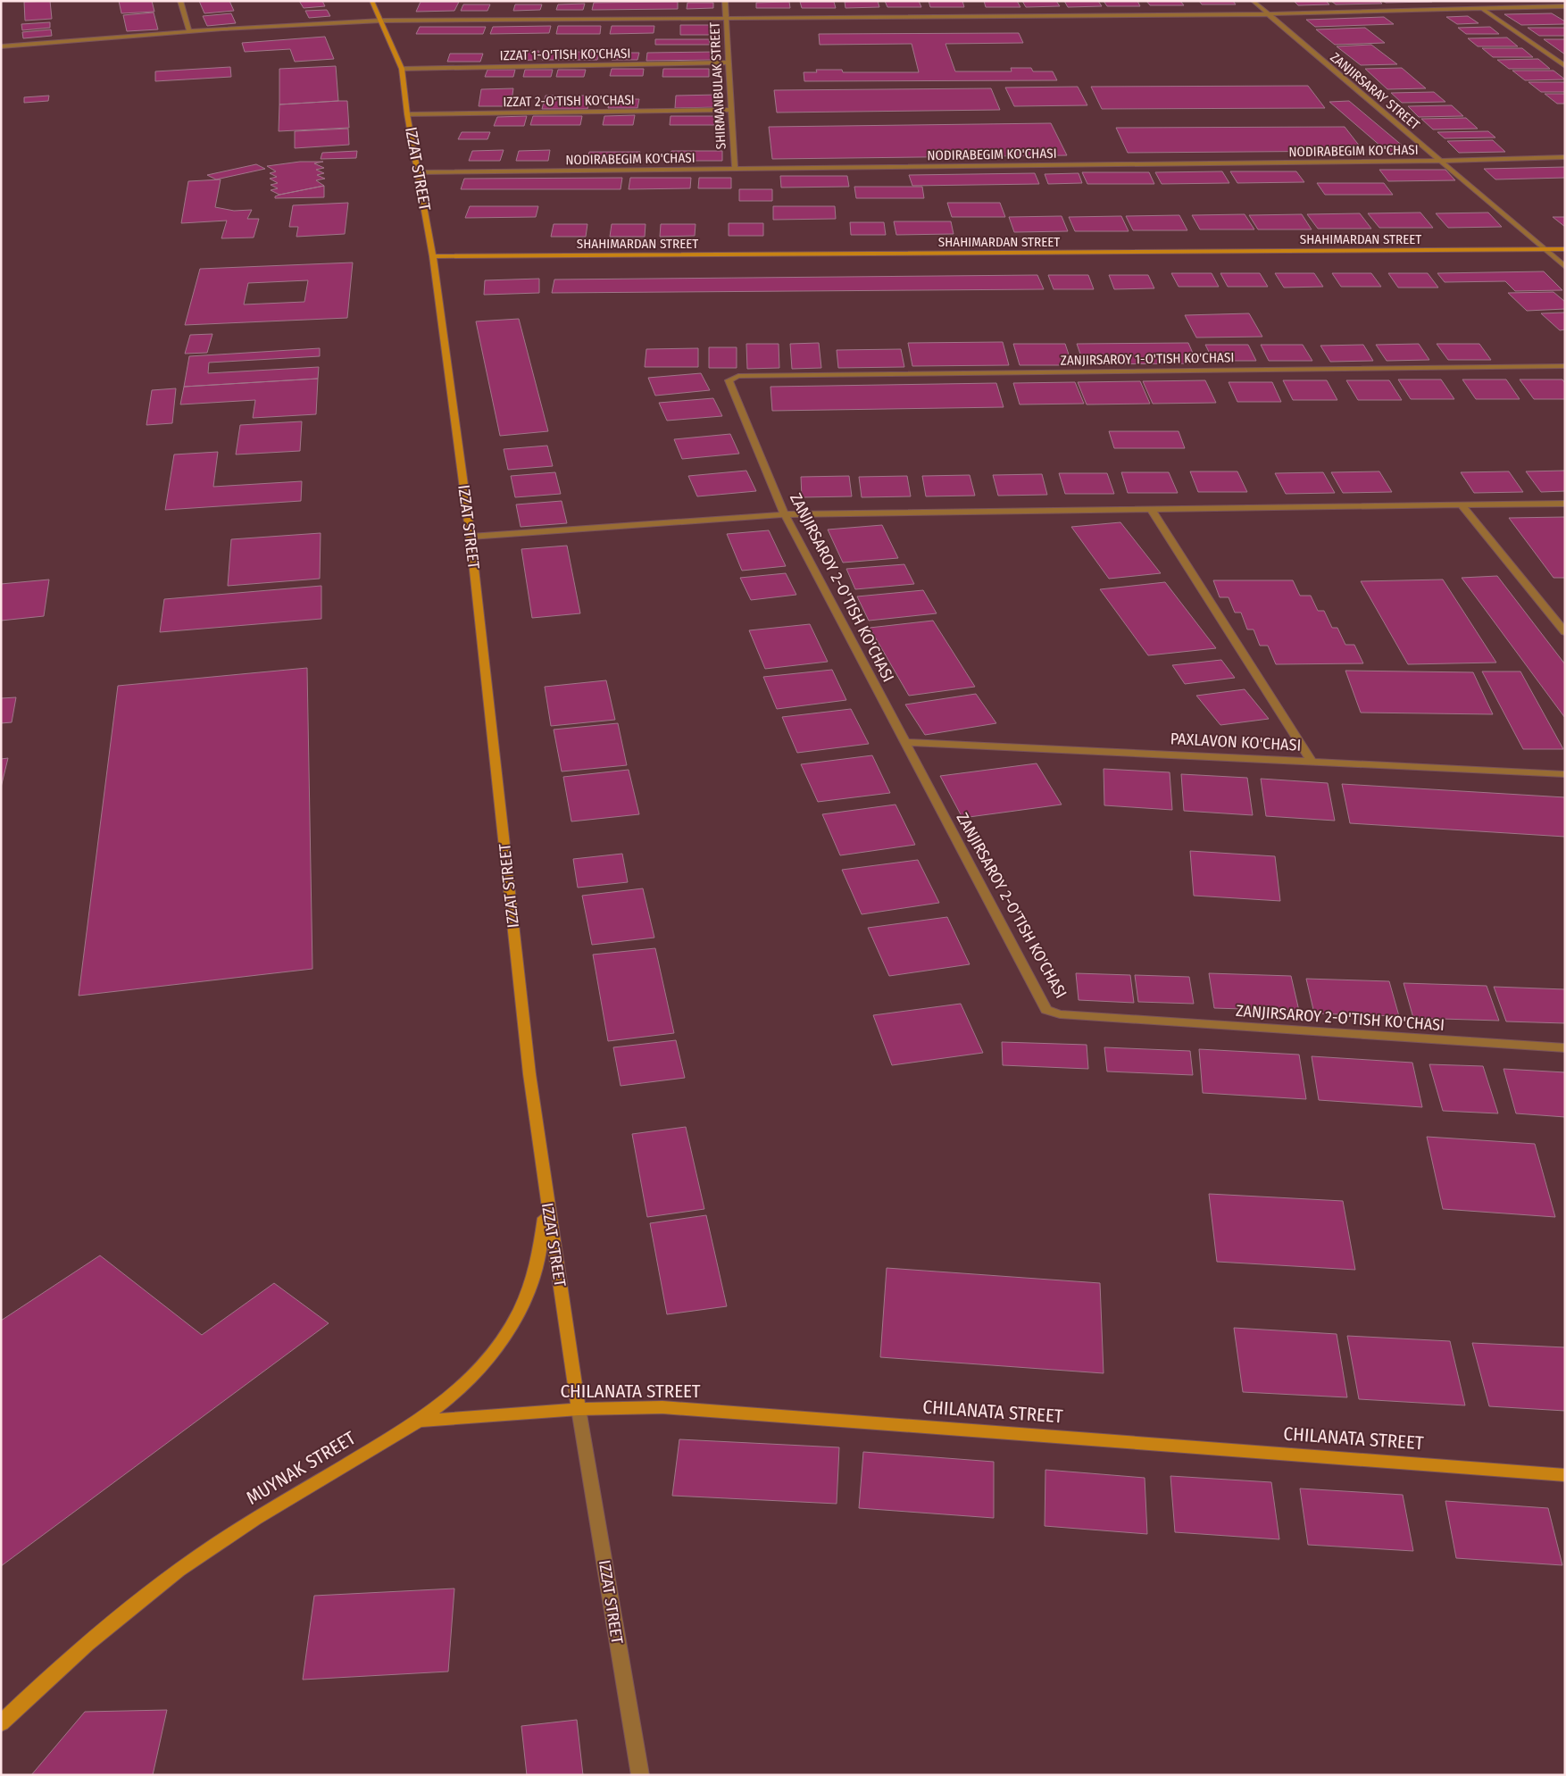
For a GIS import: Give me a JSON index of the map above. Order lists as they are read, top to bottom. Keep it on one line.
{"streets":{"street":["IZZAT 1-O'TISH KO'CHASI","SHIRMANBULAK STREET","ZANJIRSARAY STREET","IZZAT 2-O'TISH KO'CHASI","NODIRABEGIM KO'CHASI","IZZAT STREET","SHAHIMARDAN STREET","ZANJIRSAROY 1-O'TISH KO'CHASI","ZANJIRSAROY 2-O'TISH KO'CHASI","PAXLAVON KO'CHASI","CHILANATA STREET","MUYNAK STREET"]},"crossings":[["IZZAT 1-O'TISH KO'CHASI","SHIRMANBULAK STREET"],["IZZAT 1-O'TISH KO'CHASI","IZZAT STREET"],["SHIRMANBULAK STREET","IZZAT 2-O'TISH KO'CHASI"],["SHIRMANBULAK STREET","NODIRABEGIM KO'CHASI"],["ZANJIRSARAY STREET","NODIRABEGIM KO'CHASI"],["ZANJIRSARAY STREET","SHAHIMARDAN STREET"],["IZZAT 2-O'TISH KO'CHASI","IZZAT STREET"],["NODIRABEGIM KO'CHASI","IZZAT STREET"],["IZZAT STREET","SHAHIMARDAN STREET"],["IZZAT STREET","CHILANATA STREET"],["IZZAT STREET","MUYNAK STREET"],["ZANJIRSAROY 1-O'TISH KO'CHASI","ZANJIRSAROY 2-O'TISH KO'CHASI"],["ZANJIRSAROY 2-O'TISH KO'CHASI","PAXLAVON KO'CHASI"],["CHILANATA STREET","MUYNAK STREET"]]}
